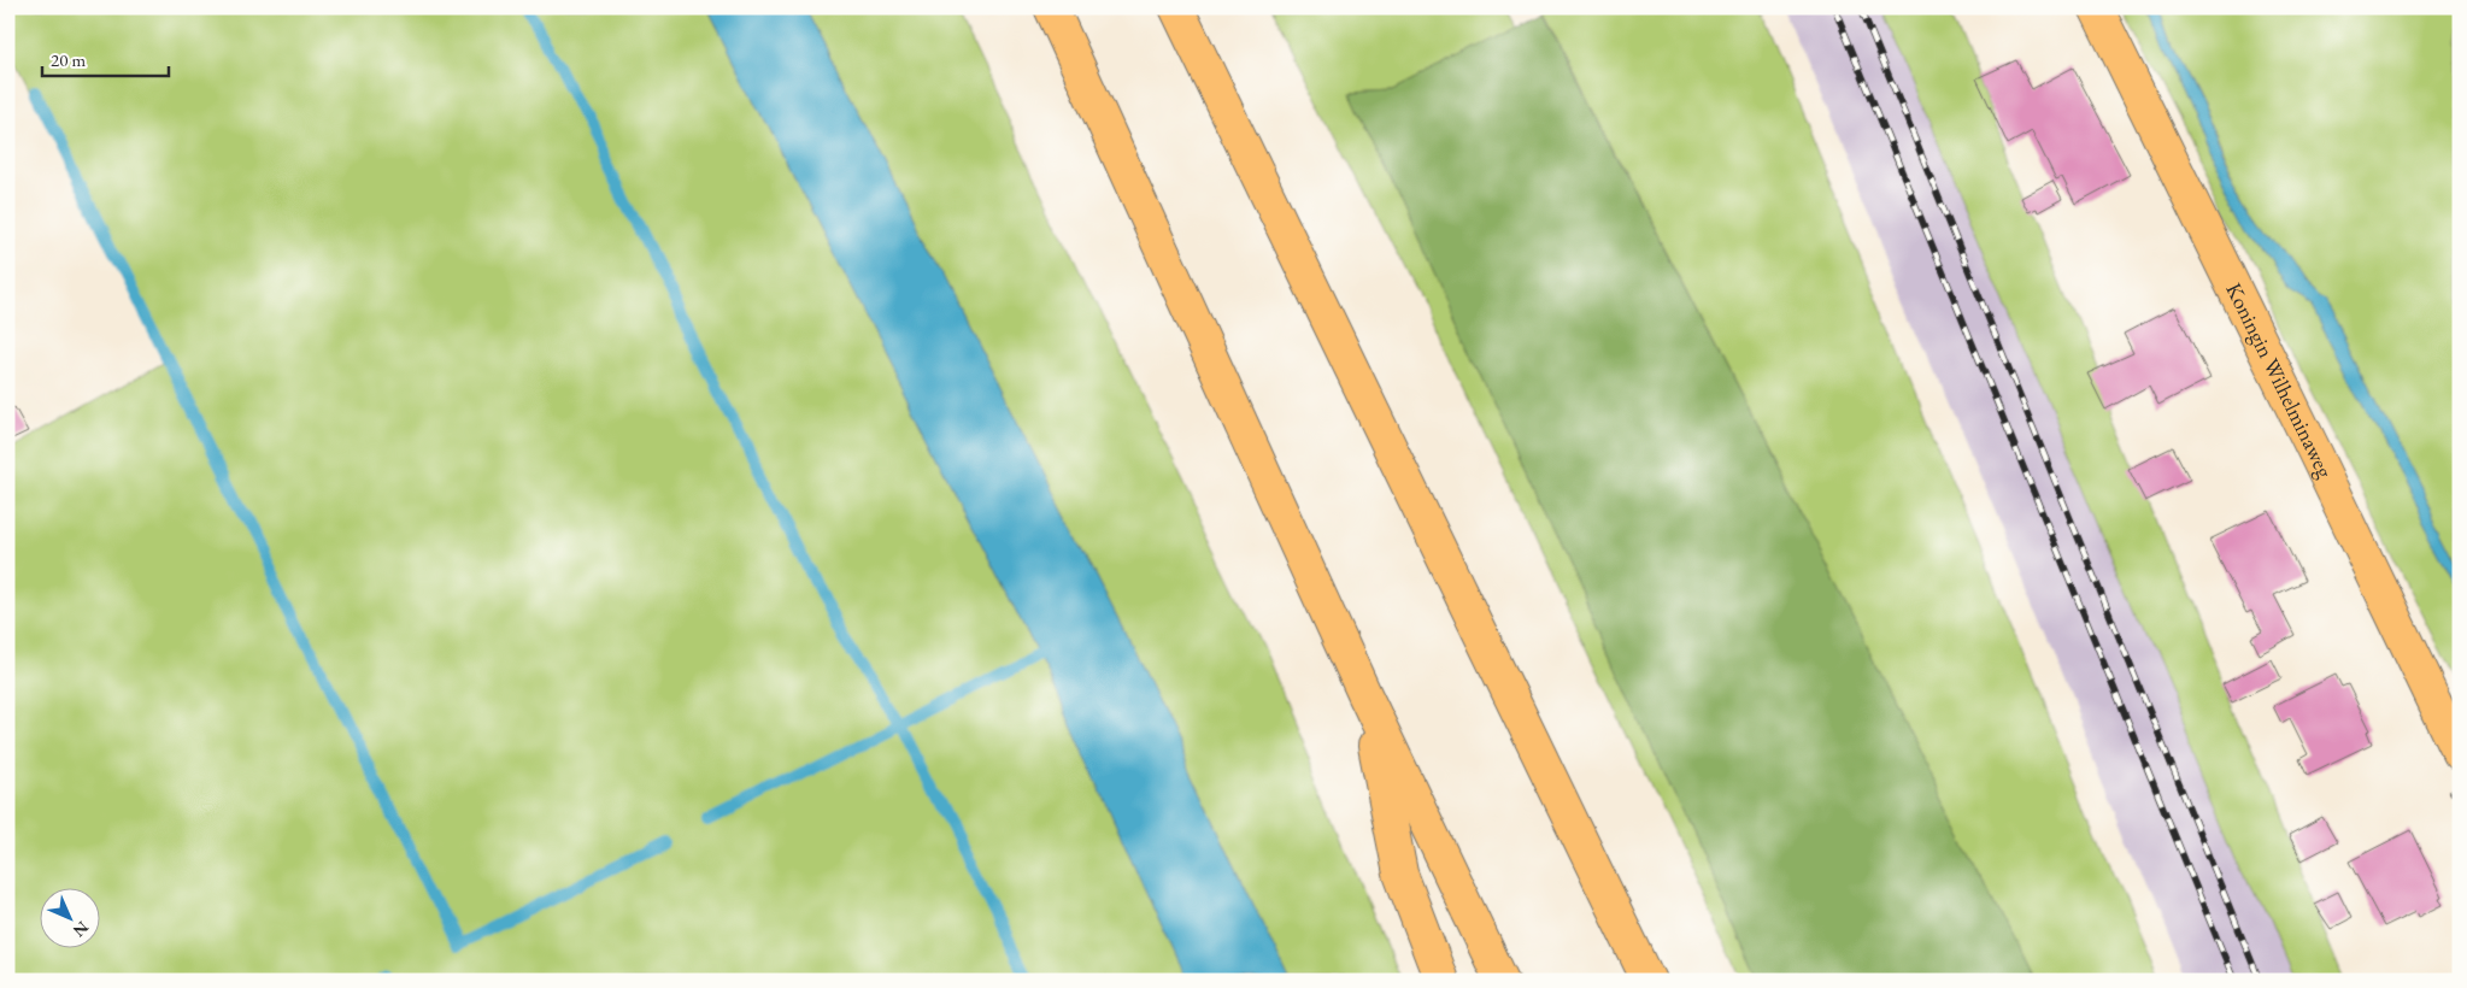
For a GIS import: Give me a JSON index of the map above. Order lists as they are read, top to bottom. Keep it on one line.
{"streets":{"main road":["Koningin Wilhelminaweg"]},"scale_bar":"20 m","north":"bottom right"}
